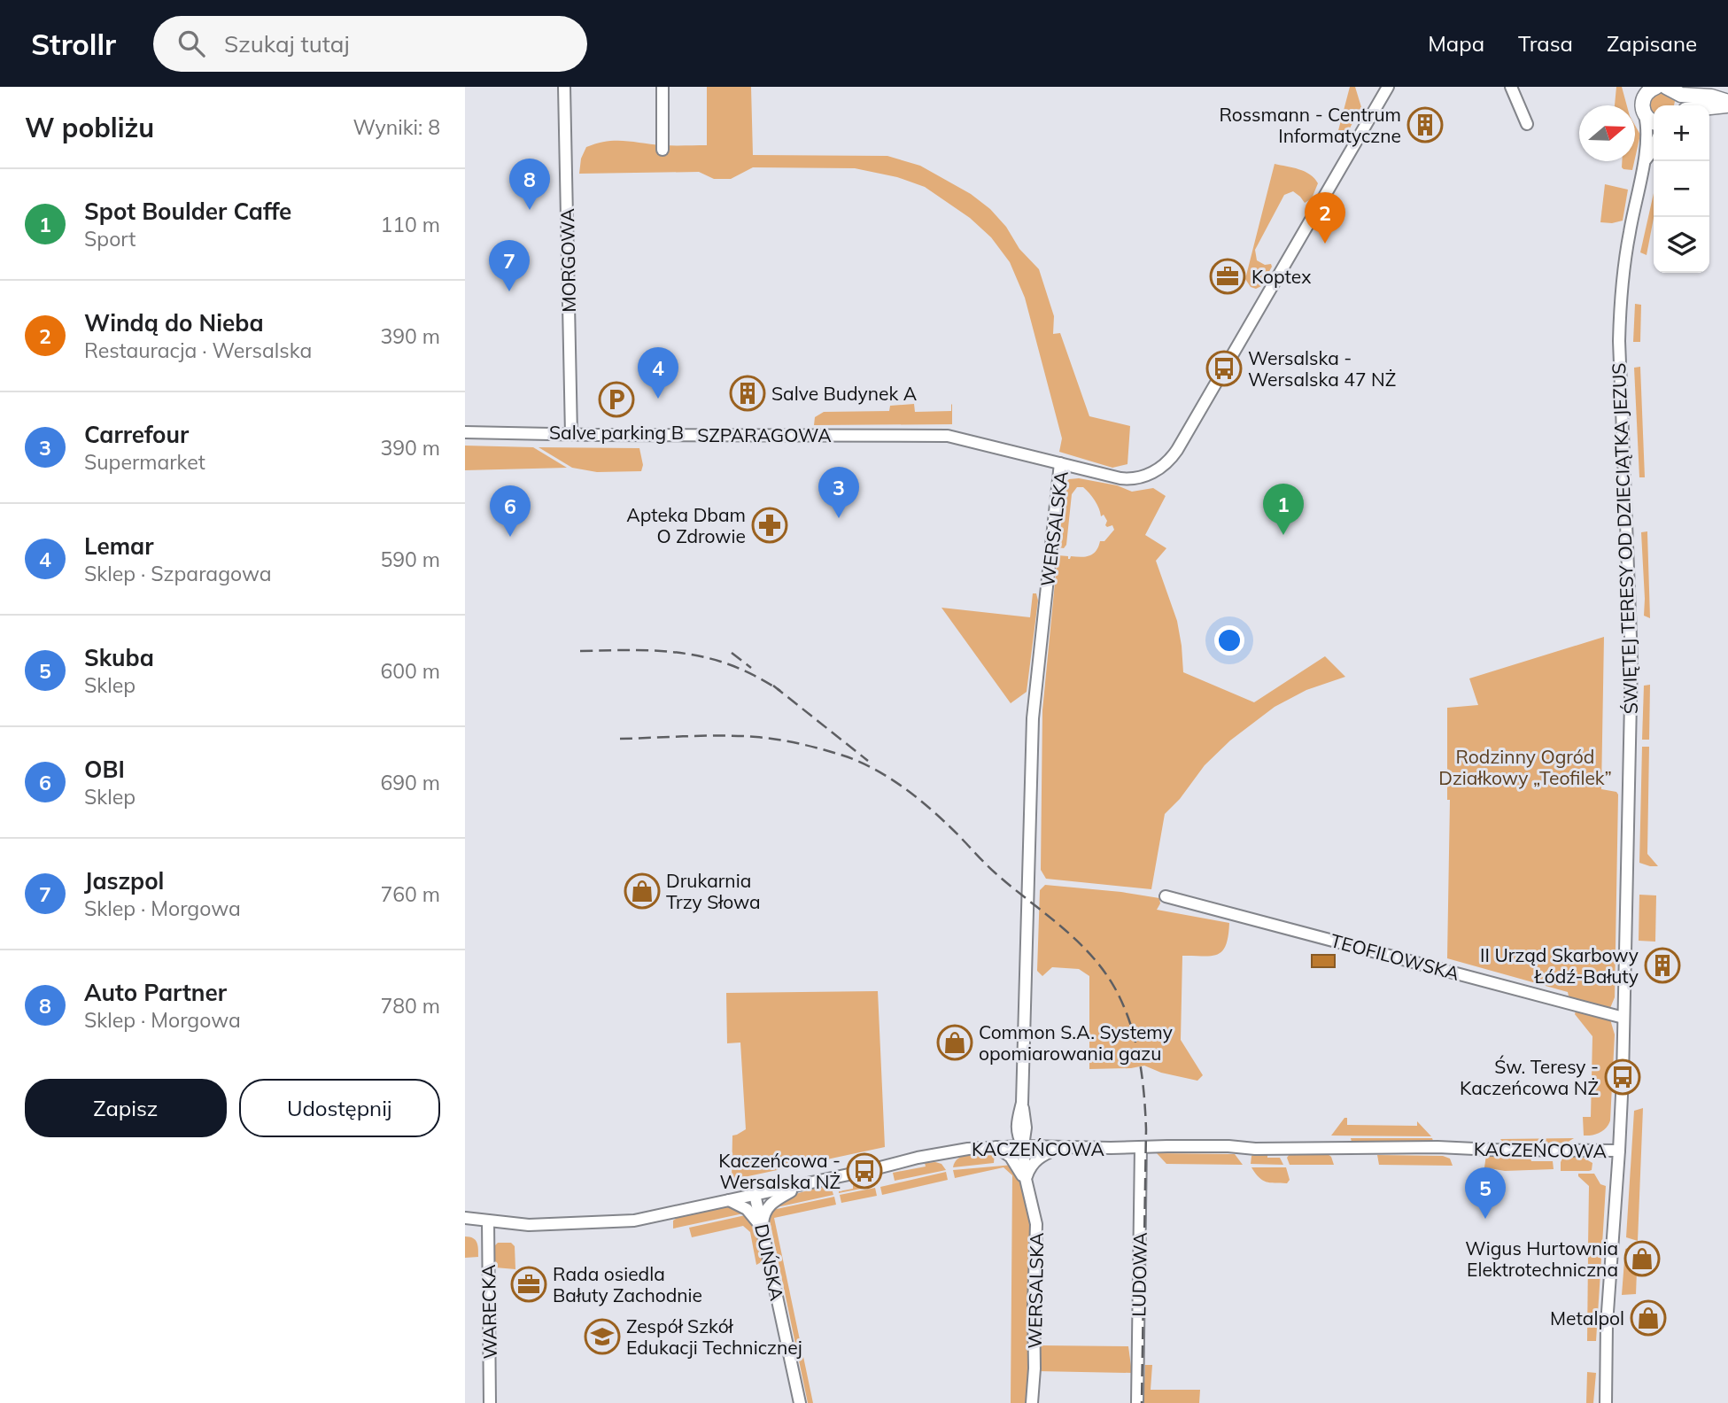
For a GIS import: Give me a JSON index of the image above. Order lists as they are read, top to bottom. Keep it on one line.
{"streets":{"street":["MORGOWA","SZPARAGOWA","WERSALSKA","ŚWIĘTEJ TERESY OD DZIECIĄTKA JEZUS","TEOFILOWSKA","KACZEŃCOWA","DUŃSKA","LUDOWA","WARECKA"]},"crossings":[["MORGOWA","SZPARAGOWA"],["SZPARAGOWA","WERSALSKA"],["WERSALSKA","KACZEŃCOWA"],["ŚWIĘTEJ TERESY OD DZIECIĄTKA JEZUS","TEOFILOWSKA"],["ŚWIĘTEJ TERESY OD DZIECIĄTKA JEZUS","KACZEŃCOWA"],["KACZEŃCOWA","DUŃSKA"],["KACZEŃCOWA","LUDOWA"],["KACZEŃCOWA","WARECKA"]],"parks":["Rodzinny Ogród Działkowy „Teofilek”"],"places":{"building":["Rossmann - Centrum Informatyczne","Salve Budynek A","II Urząd Skarbowy Łódź-Bałuty"],"office":["Koptex","Rada osiedla Bałuty Zachodnie"],"bus stop":["Wersalska - Wersalska 47 NŻ","Św. Teresy - Kaczeńcowa NŻ","Kaczeńcowa - Wersalska NŻ"],"parking":["Salve parking B"],"pharmacy":["Apteka Dbam O Zdrowie"],"shop":["Drukarnia Trzy Słowa","Common S.A. Systemy opomiarowania gazu","Wigus Hurtownia Elektrotechniczna","Metalpol"],"school or university":["Zespół Szkół Edukacji Technicznej"]},"north":"right","page":{"header":"Strollr","search":"Szukaj tutaj","nav":["Mapa","Trasa","Zapisane"],"heading":["W pobliżu","Wyniki: 8"],"map_buttons":["+","−"],"pins":["8","2","7","4","3","1","6","5"],"list":[{"mark":"1","name":"Spot Boulder Caffe","note":"Sport","value":"110 m"},{"mark":"2","name":"Windą do Nieba","note":"Restauracja · Wersalska","value":"390 m"},{"mark":"3","name":"Carrefour","note":"Supermarket","value":"390 m"},{"mark":"4","name":"Lemar","note":"Sklep · Szparagowa","value":"590 m"},{"mark":"5","name":"Skuba","note":"Sklep","value":"600 m"},{"mark":"6","name":"OBI","note":"Sklep","value":"690 m"},{"mark":"7","name":"Jaszpol","note":"Sklep · Morgowa","value":"760 m"},{"mark":"8","name":"Auto Partner","note":"Sklep · Morgowa","value":"780 m"}],"buttons":["Zapisz","Udostępnij"]}}
